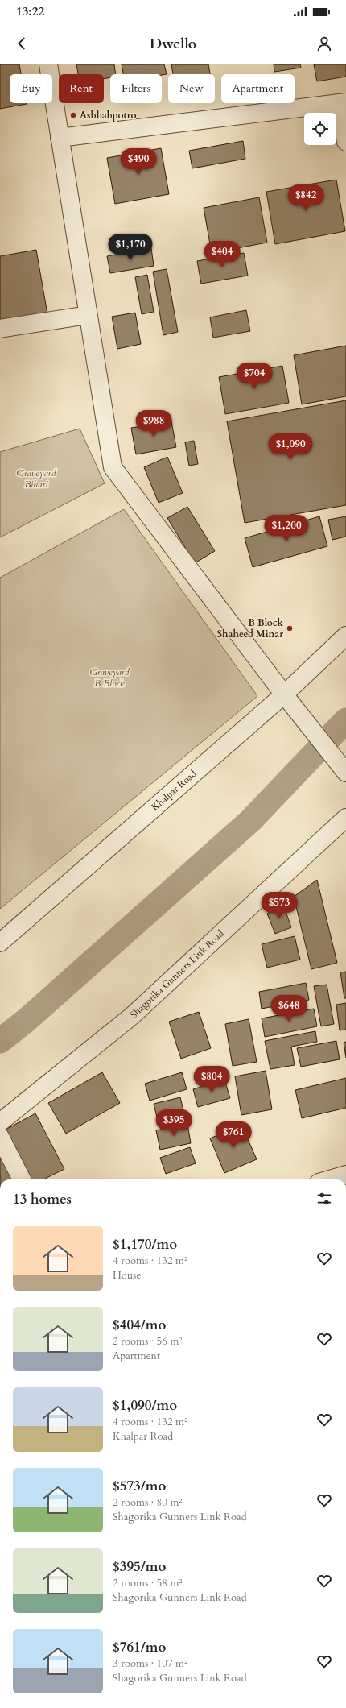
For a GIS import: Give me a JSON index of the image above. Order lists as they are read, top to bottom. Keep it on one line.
{"streets":{"street":["Khalpar Road","Shagorika Gunners Link Road"]},"parks":["Graveyard Bihari","Graveyard B Block"],"places":["Ashbabpotro","B Block Shaheed Minar"],"page":{"status":"13:22","header":"Dwello","chip":["Buy","Rent","Filters","New","Apartment"],"price":["$490","$842","$1,170","$404","$704","$988","$1,090","$1,200","$573","$648","$804","$395","$761"],"heading":"13 homes","list":[{"name":"$1,170/mo","note":"4 rooms · 132 m² · House"},{"name":"$404/mo","note":"2 rooms · 56 m² · Apartment"},{"name":"$1,090/mo","note":"4 rooms · 132 m² · Khalpar Road"},{"name":"$573/mo","note":"2 rooms · 80 m² · Shagorika Gunners Link Road"},{"name":"$395/mo","note":"2 rooms · 58 m² · Shagorika Gunners Link Road"},{"name":"$761/mo","note":"3 rooms · 107 m² · Shagorika Gunners Link Road"}]}}
